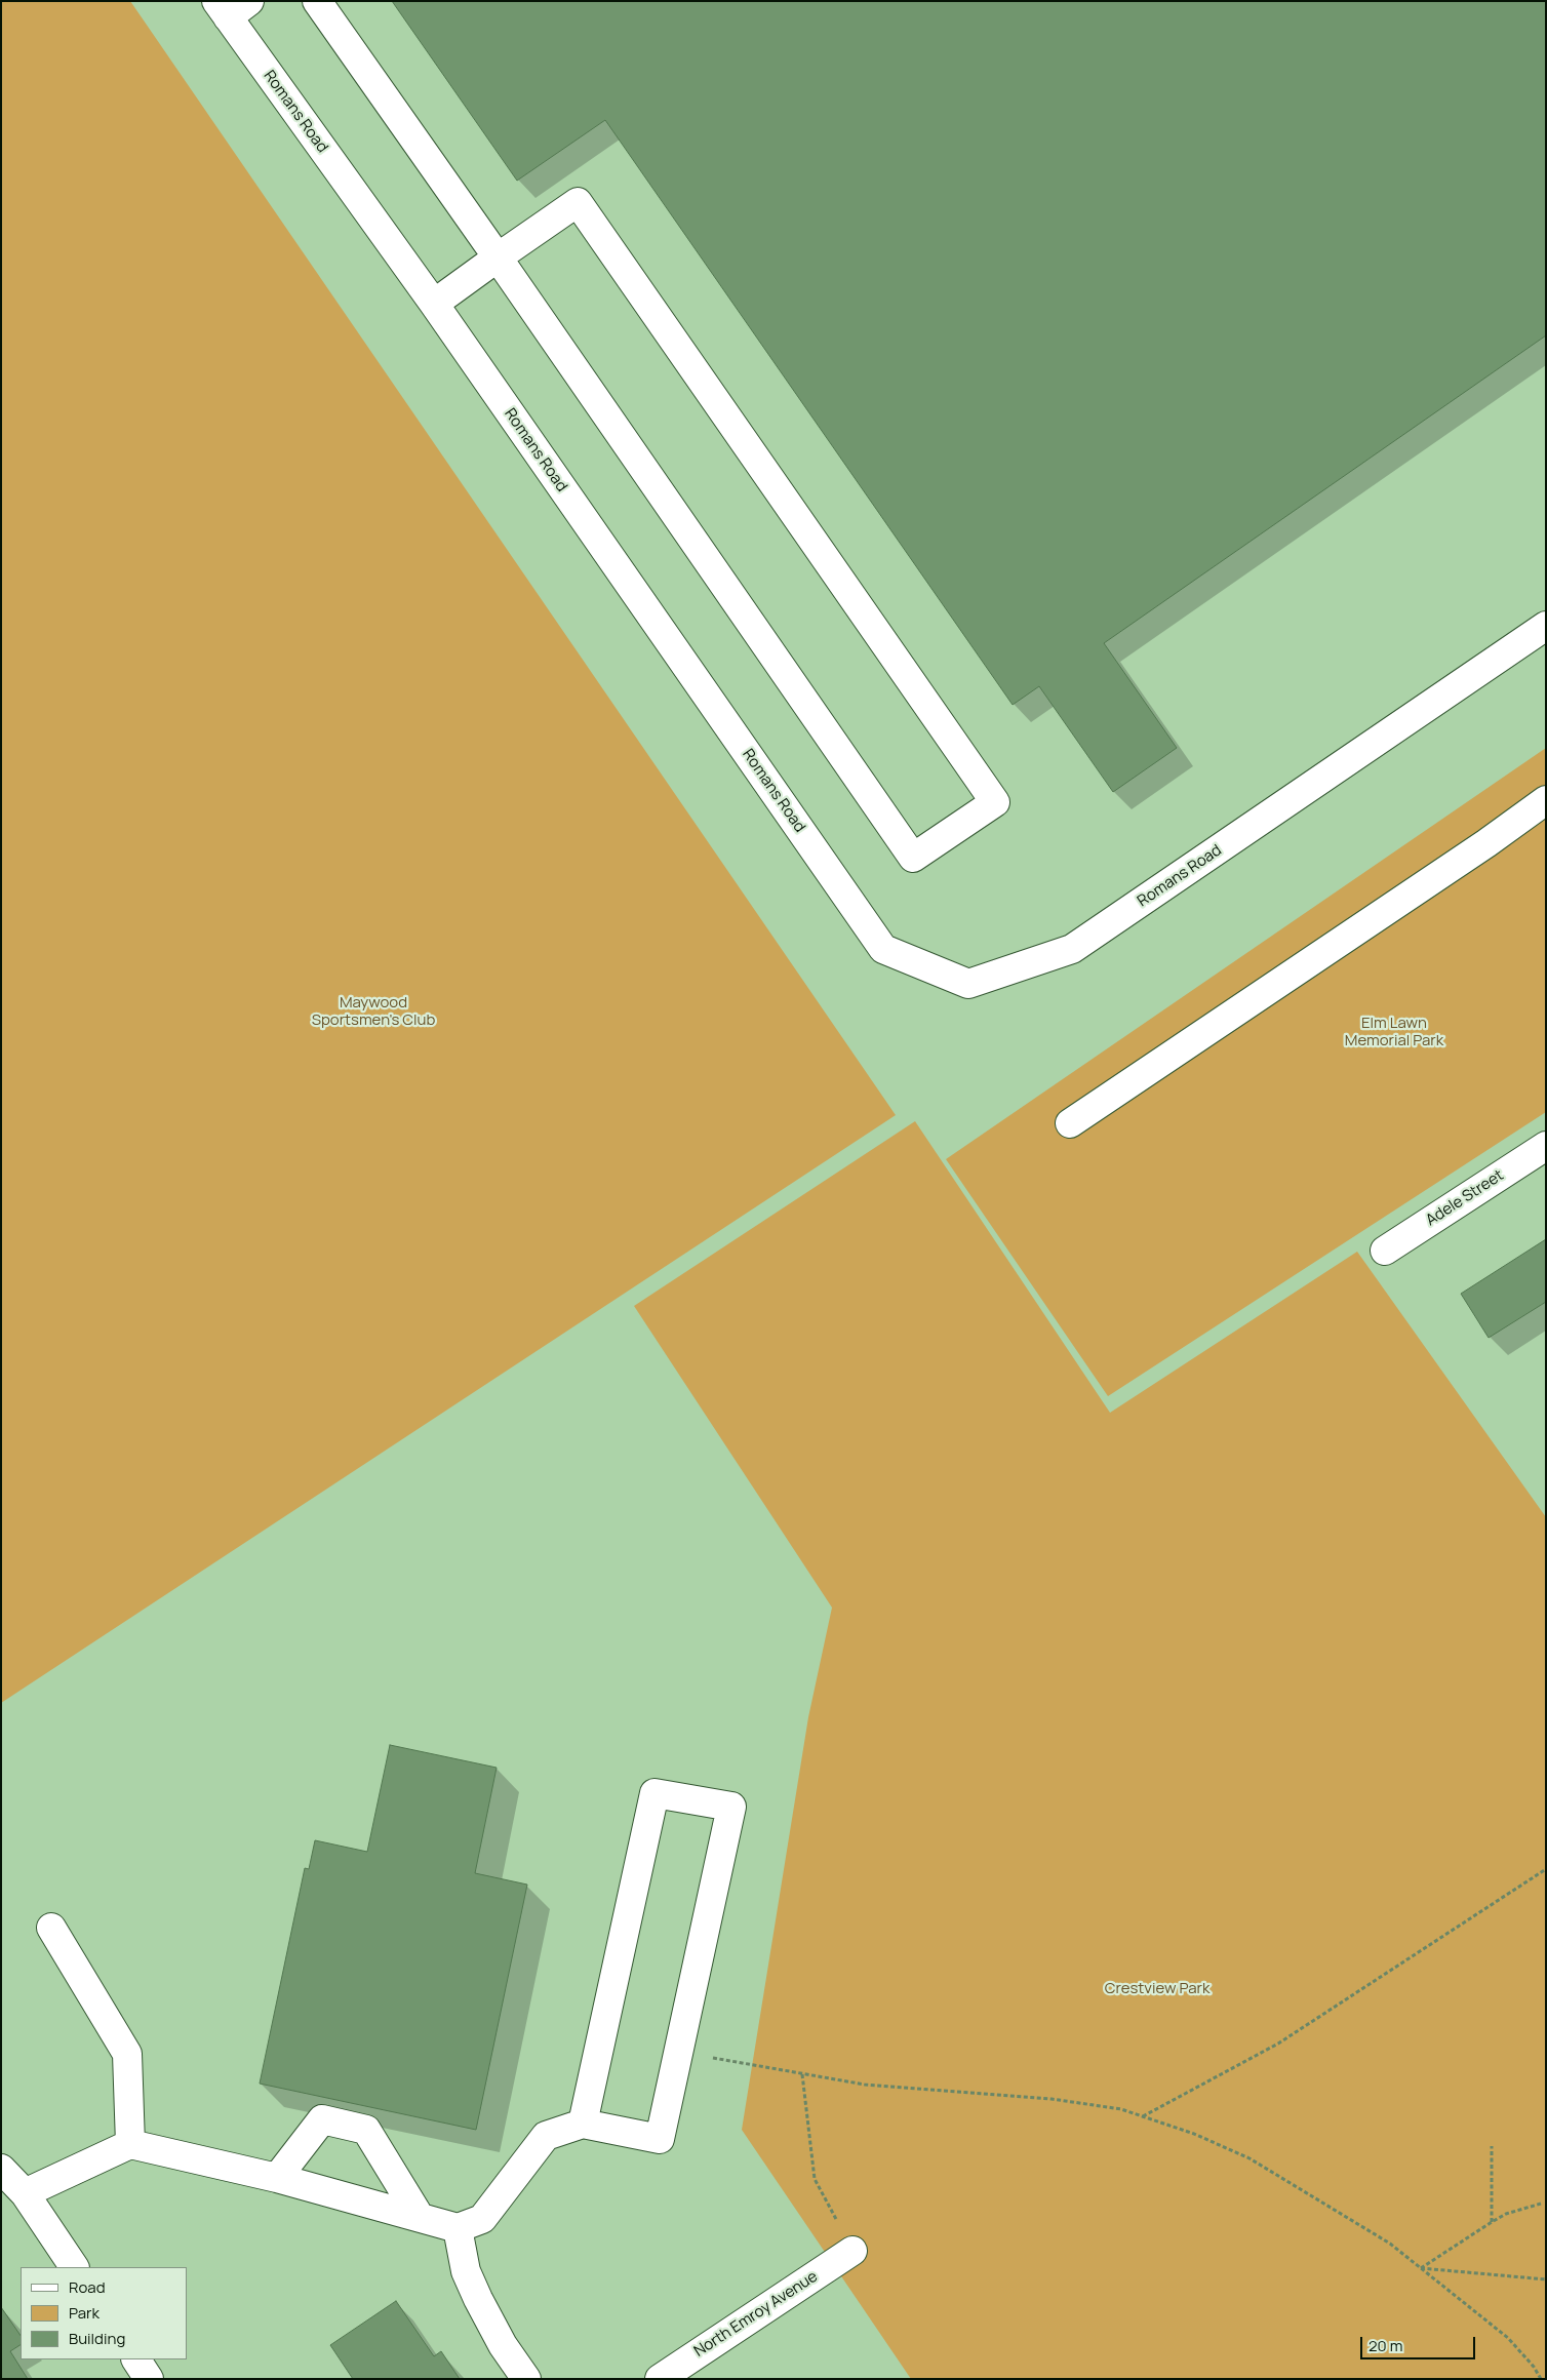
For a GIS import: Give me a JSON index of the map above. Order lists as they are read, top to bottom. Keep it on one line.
{"streets":{"street":["Romans Road","Adele Street","North Emroy Avenue"]},"parks":["Maywood Sportsmen's Club","Elm Lawn Memorial Park","Crestview Park"],"legend":["Road","Park","Building"],"scale_bar":"20 m"}
